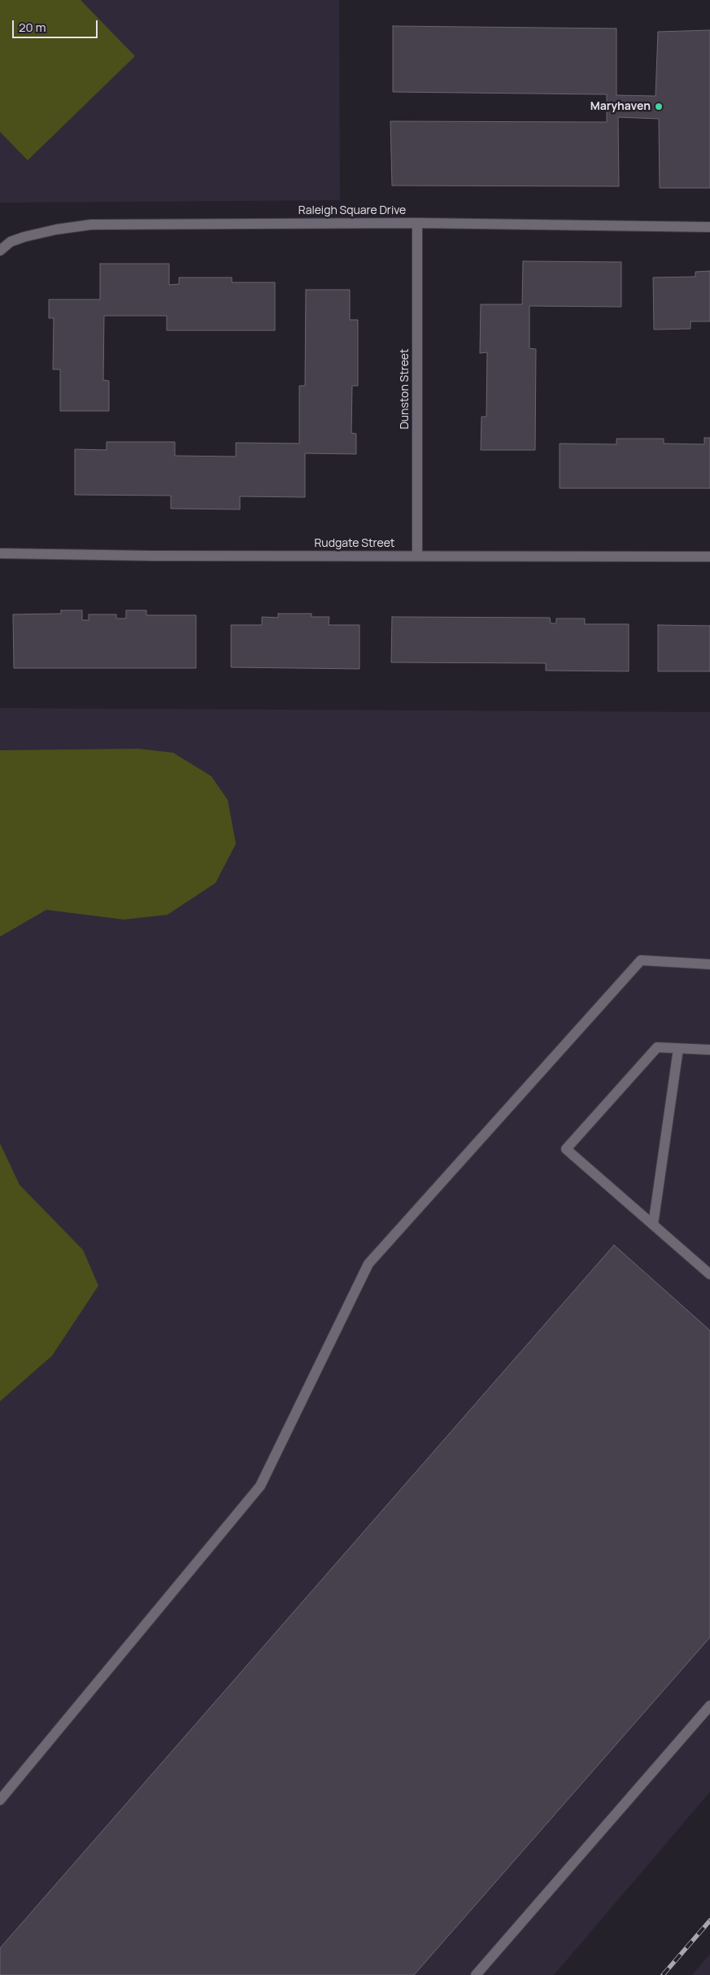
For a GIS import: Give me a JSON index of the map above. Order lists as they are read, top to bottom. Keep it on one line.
{"streets":{"lane":["Raleigh Square Drive","Dunston Street","Rudgate Street"]},"crossings":[["Raleigh Square Drive","Dunston Street"],["Dunston Street","Rudgate Street"]],"places":["Maryhaven"],"scale_bar":"20 m"}
